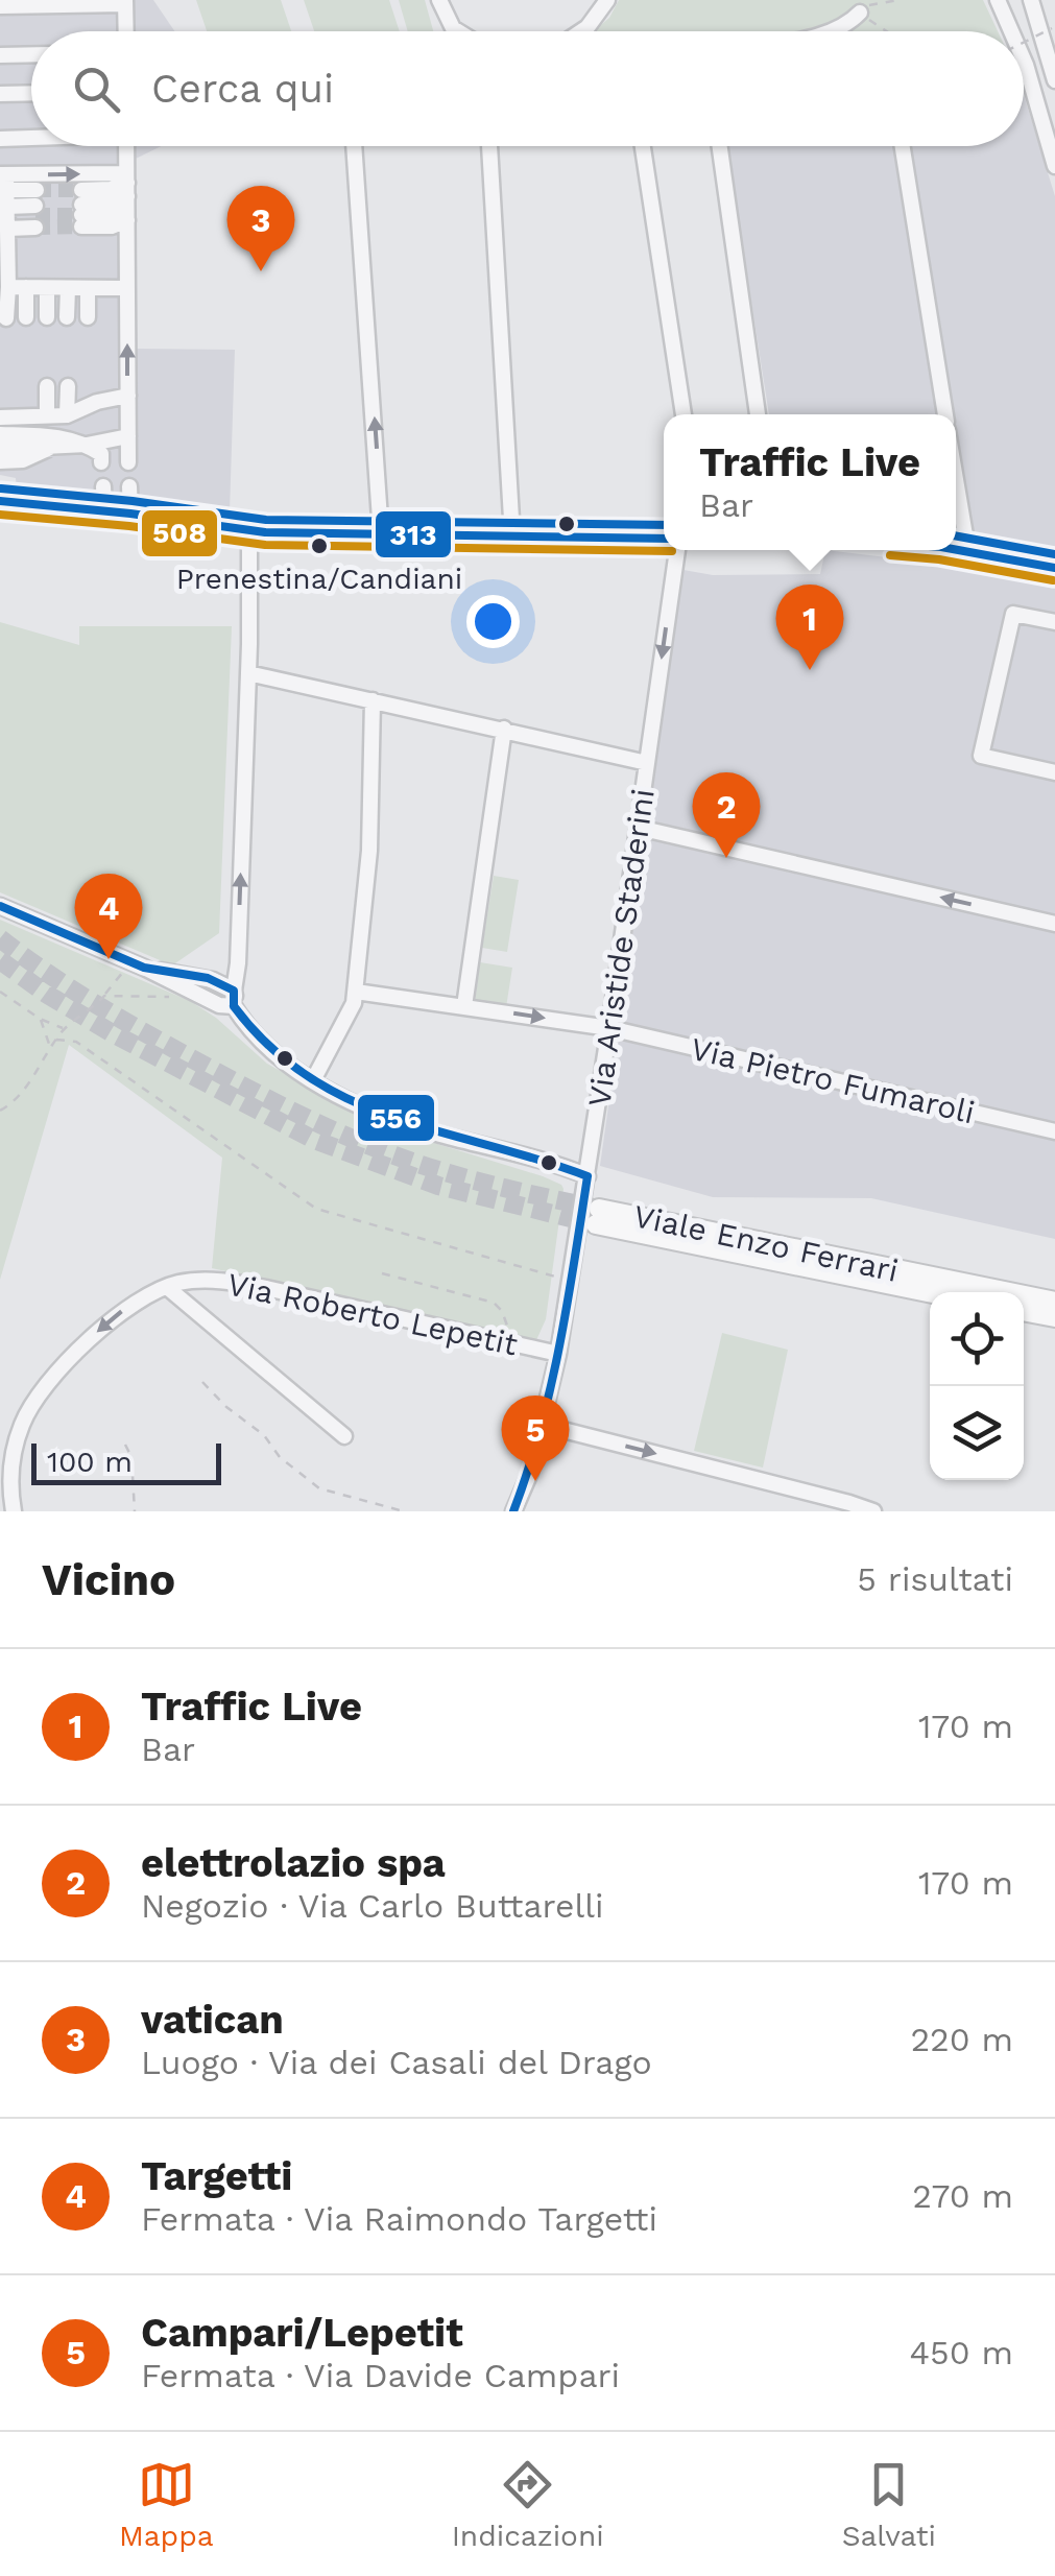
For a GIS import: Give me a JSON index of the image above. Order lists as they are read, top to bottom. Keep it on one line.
{"streets":{"main road":["Viale Enzo Ferrari"],"street":["Via Aristide Staderini","Via Pietro Fumaroli","Via Roberto Lepetit"]},"crossings":[["Via Aristide Staderini","Via Pietro Fumaroli"],["Via Aristide Staderini","Via Roberto Lepetit"]],"one_way":["Via Roberto Lepetit"],"places":["Prenestina/Candiani"],"lines":["transit line 313","transit line 508","transit line 556"],"scale_bar":"100 m","page":{"search":"Cerca qui","pins":["3","1","2","4","5"],"popup":["Traffic Live","Bar"],"scale":"100 m","heading":["Vicino","5 risultati"],"list":[{"mark":"1","name":"Traffic Live","note":"Bar","value":"170 m"},{"mark":"2","name":"elettrolazio spa","note":"Negozio · Via Carlo Buttarelli","value":"170 m"},{"mark":"3","name":"vatican","note":"Luogo · Via dei Casali del Drago","value":"220 m"},{"mark":"4","name":"Targetti","note":"Fermata · Via Raimondo Targetti","value":"270 m"},{"mark":"5","name":"Campari/Lepetit","note":"Fermata · Via Davide Campari","value":"450 m"}],"nav":["Mappa","Indicazioni","Salvati"]}}
